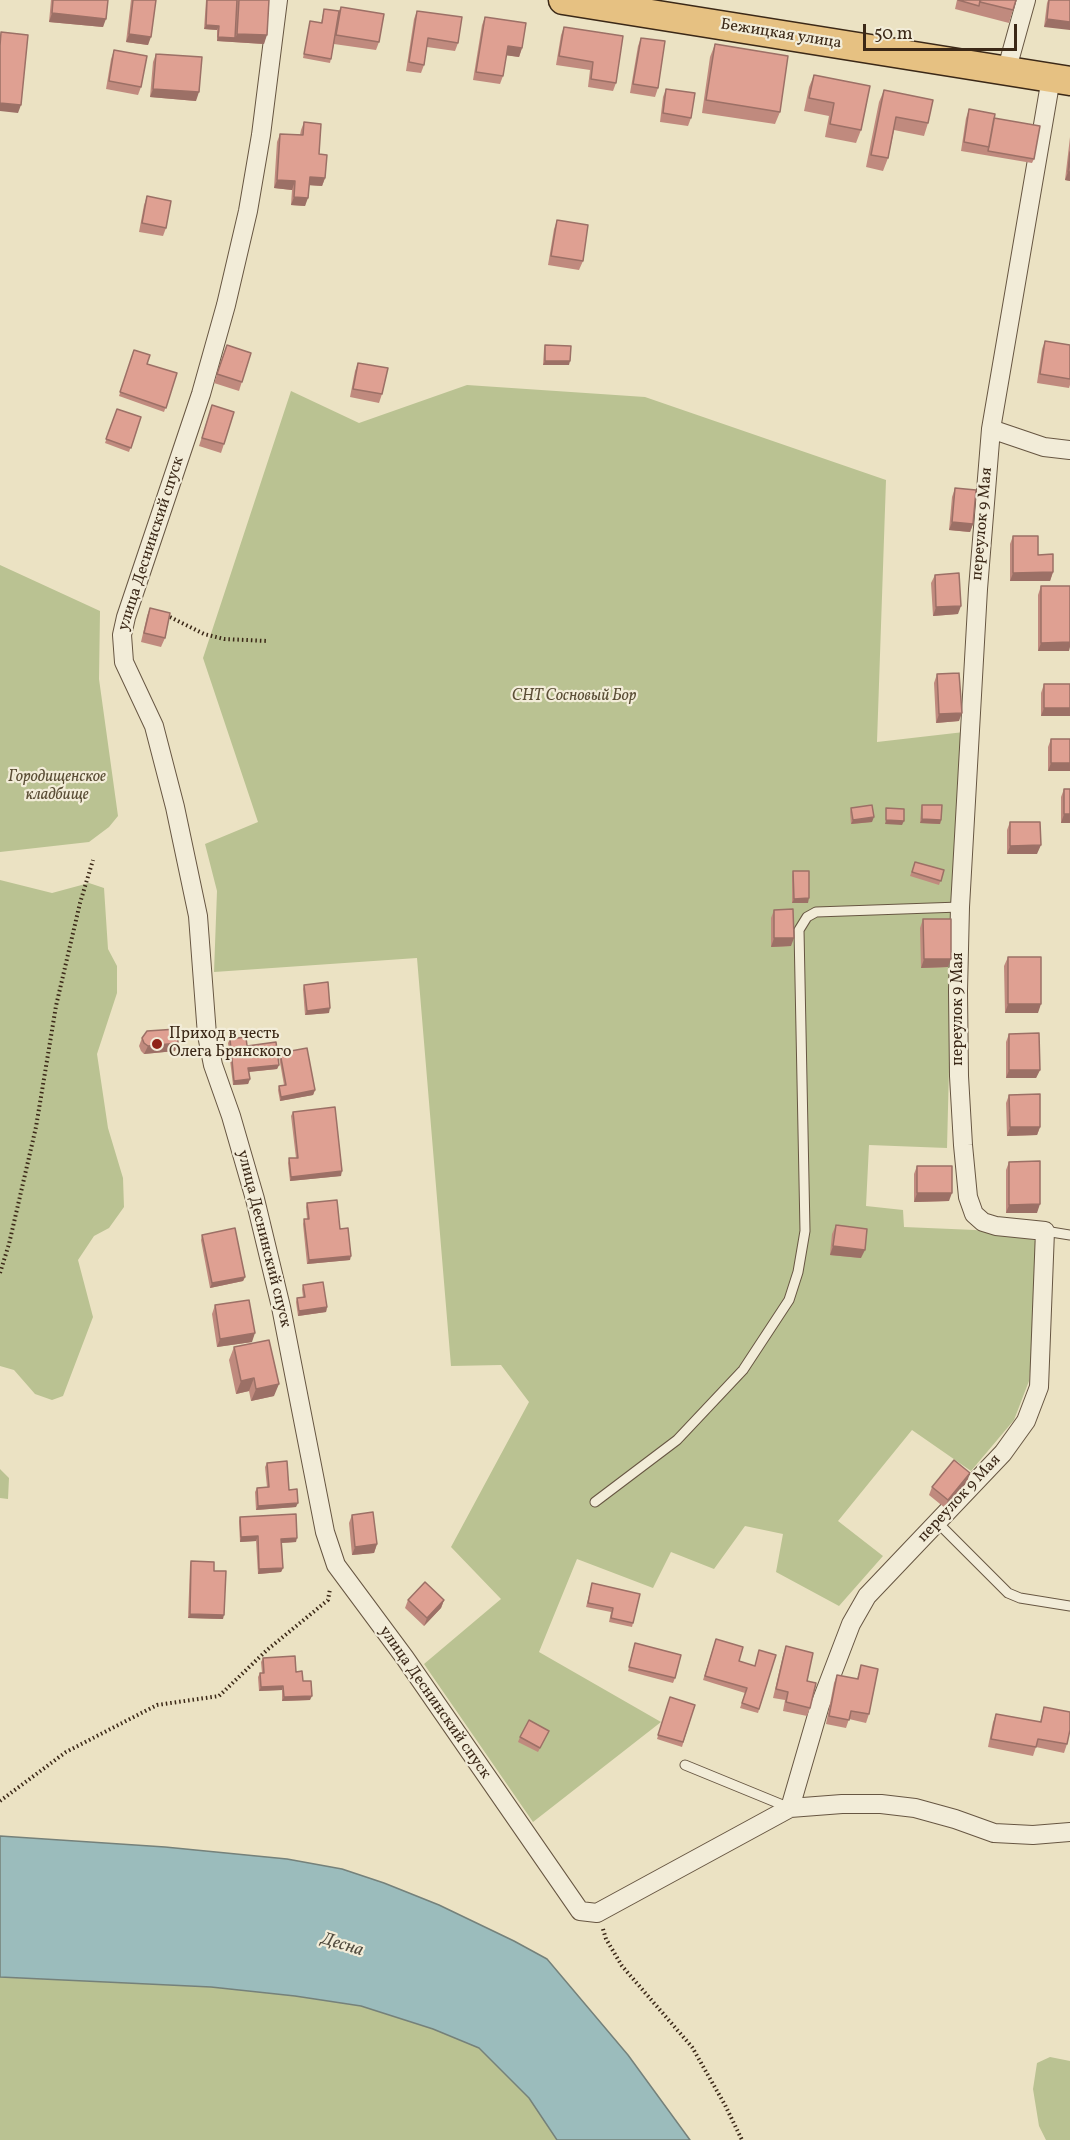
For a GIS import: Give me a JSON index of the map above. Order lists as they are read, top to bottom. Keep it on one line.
{"streets":{"main road":["Бежицкая улица"],"street":["переулок 9 Мая","улица Деснинский спуск"]},"crossings":[["Бежицкая улица","переулок 9 Мая"]],"water":["Десна"],"parks":["СНТ Сосновый Бор","Городищенское кладбище"],"places":["Приход в честь Олега Брянского"],"scale_bar":"50 m"}
